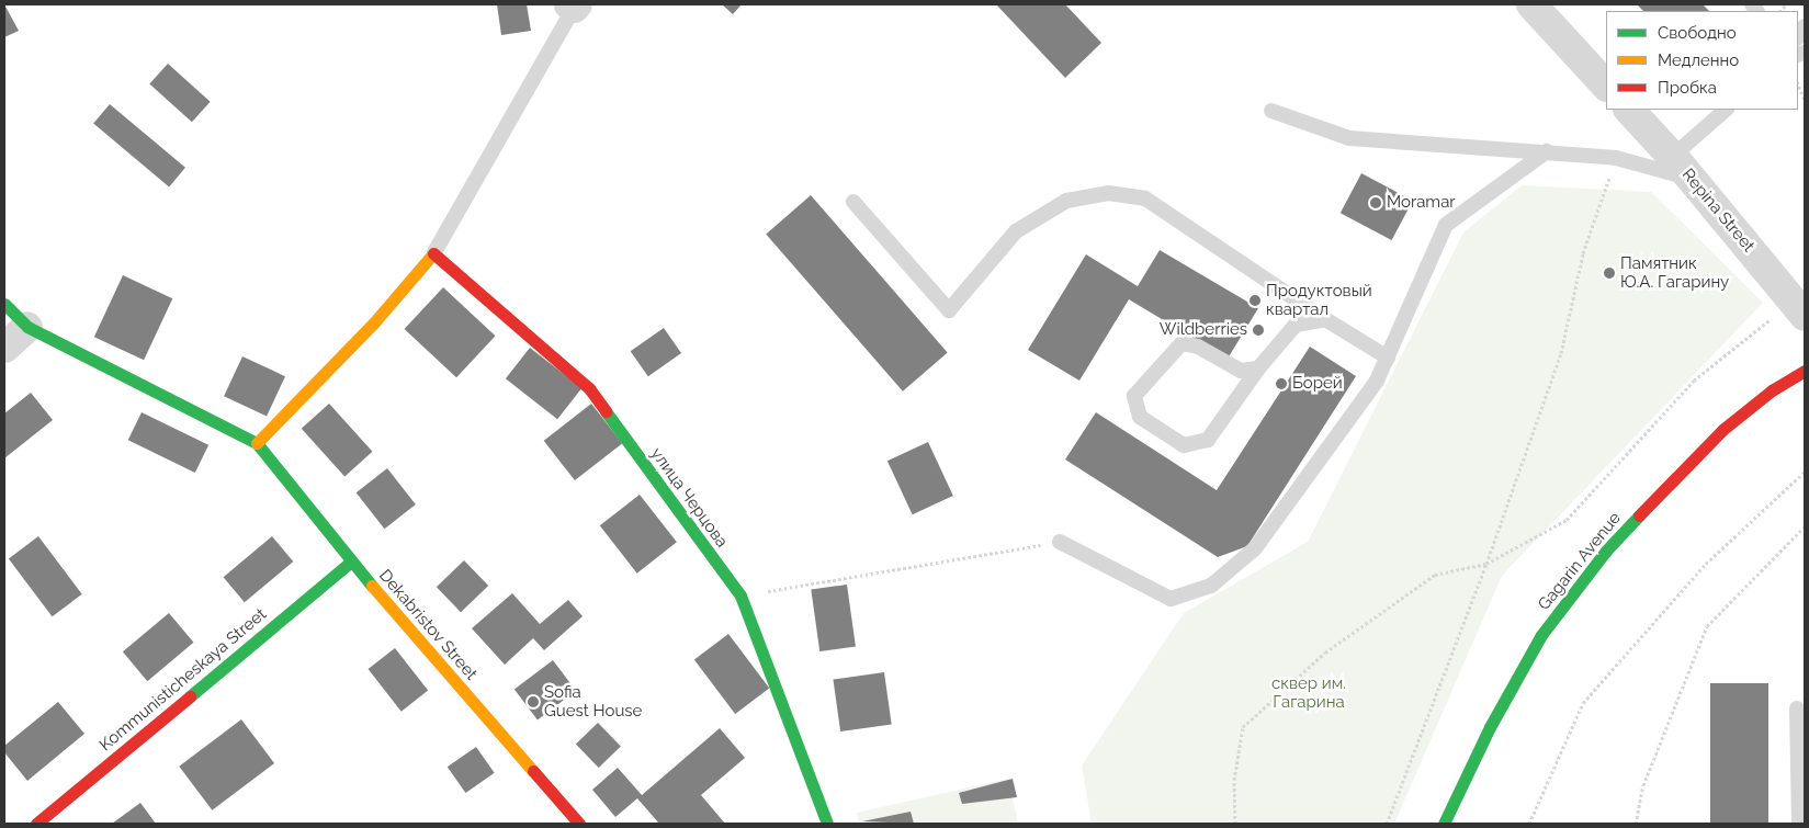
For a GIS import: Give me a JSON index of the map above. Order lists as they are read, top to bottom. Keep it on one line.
{"streets":{"street":["Repina Street","улица Черцова","Gagarin Avenue","Dekabristov Street","Kommunisticheskaya Street"]},"crossings":[["Dekabristov Street","Kommunisticheskaya Street"]],"parks":["сквер им. Гагарина"],"places":["Moramar","Памятник Ю.А. Гагарину","Продуктовый квартал","Wildberries","Борей","Sofia Guest House"],"legend":["Свободно","Медленно","Пробка"]}
